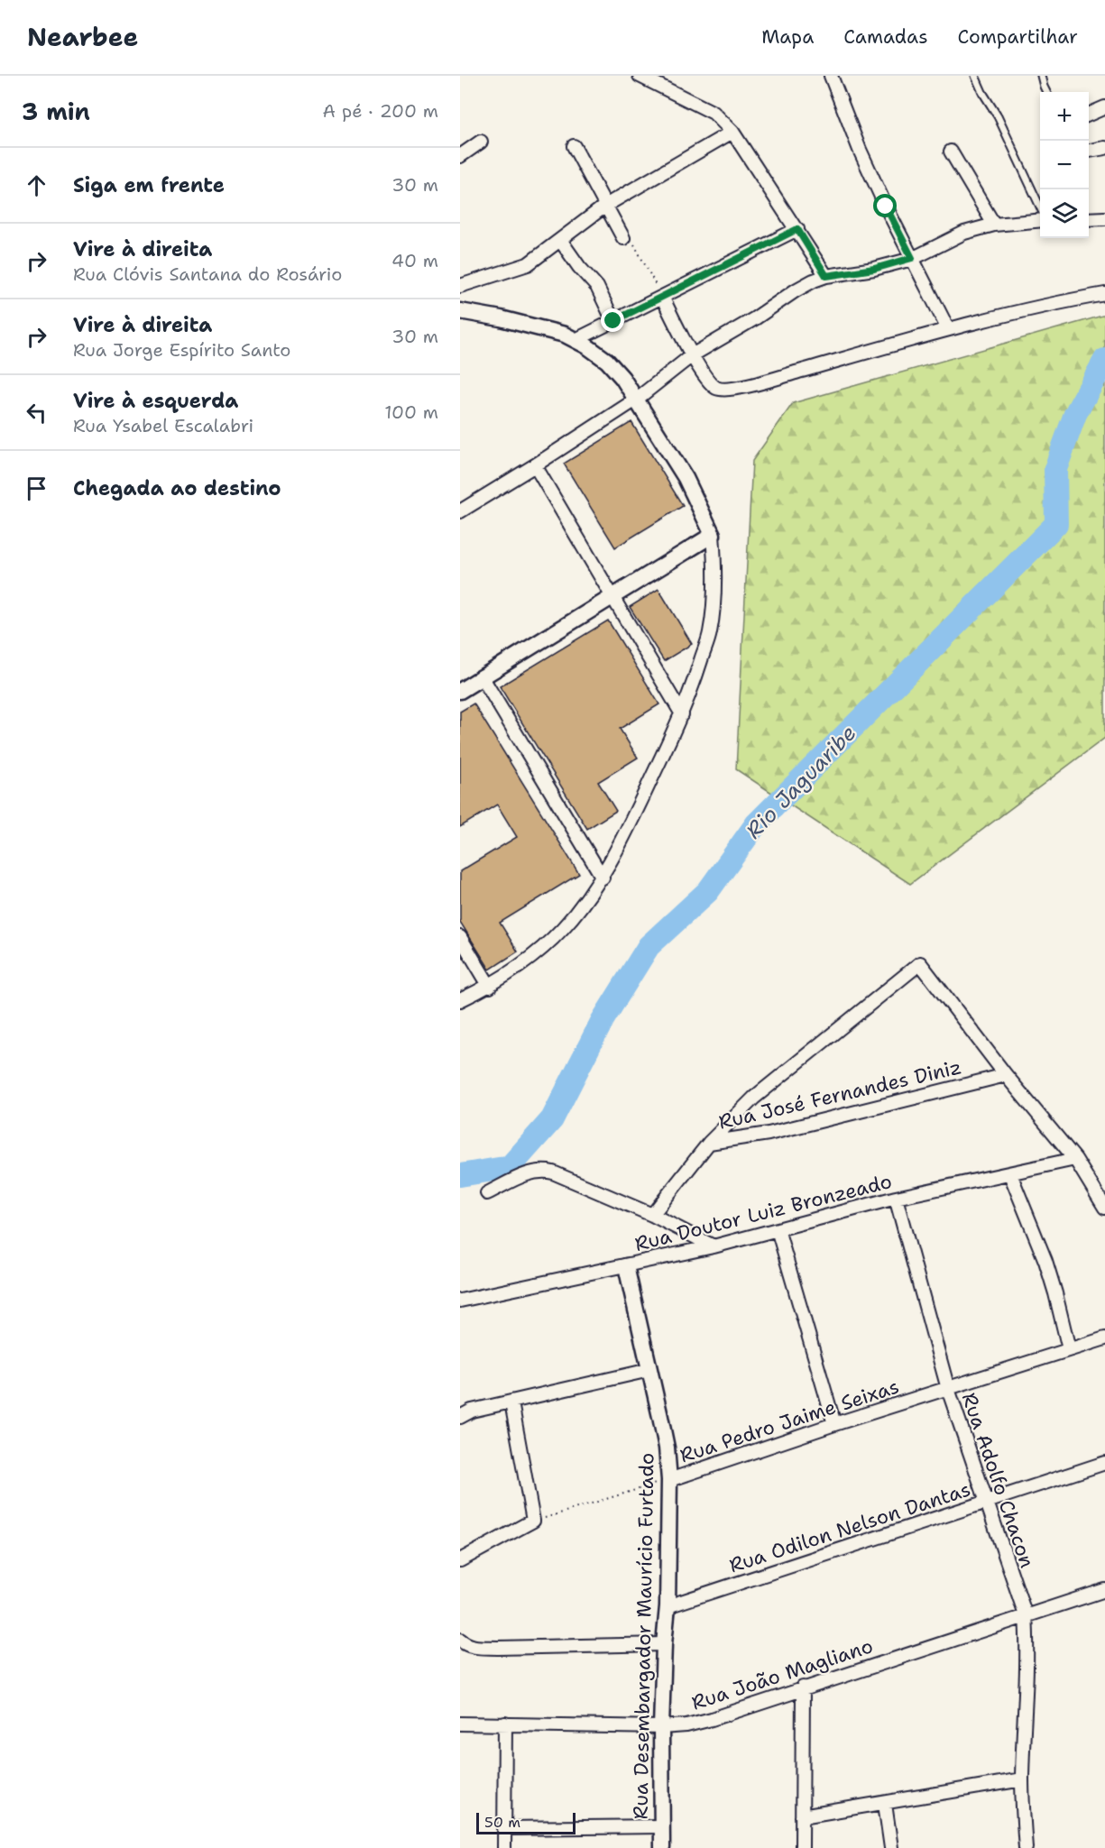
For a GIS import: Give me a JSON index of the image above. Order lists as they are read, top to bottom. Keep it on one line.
{"streets":{"street":["Rua José Fernandes Diniz","Rua Doutor Luiz Bronzeado","Rua Pedro Jaime Seixas","Rua Adolfo Chacon","Rua Odilon Nelson Dantas","Rua Desembargador Maurício Furtado","Rua João Magliano"]},"crossings":[["Rua Doutor Luiz Bronzeado","Rua Adolfo Chacon"],["Rua Doutor Luiz Bronzeado","Rua Desembargador Maurício Furtado"],["Rua Pedro Jaime Seixas","Rua Adolfo Chacon"],["Rua Pedro Jaime Seixas","Rua Desembargador Maurício Furtado"],["Rua Adolfo Chacon","Rua Odilon Nelson Dantas"],["Rua Adolfo Chacon","Rua João Magliano"],["Rua Odilon Nelson Dantas","Rua Desembargador Maurício Furtado"],["Rua Desembargador Maurício Furtado","Rua João Magliano"]],"water":["Rio Jaguaribe"],"scale_bar":"50 m","page":{"header":"Nearbee","nav":["Mapa","Camadas","Compartilhar"],"heading":["3 min","A pé · 200 m"],"map_buttons":["+","−"],"list":[["Siga em frente","30 m"],["Vire à direita","Rua Clóvis Santana do Rosário","40 m"],["Vire à direita","Rua Jorge Espírito Santo","30 m"],["Vire à esquerda","Rua Ysabel Escalabri","100 m"],"Chegada ao destino"],"scale":"50 m"}}
